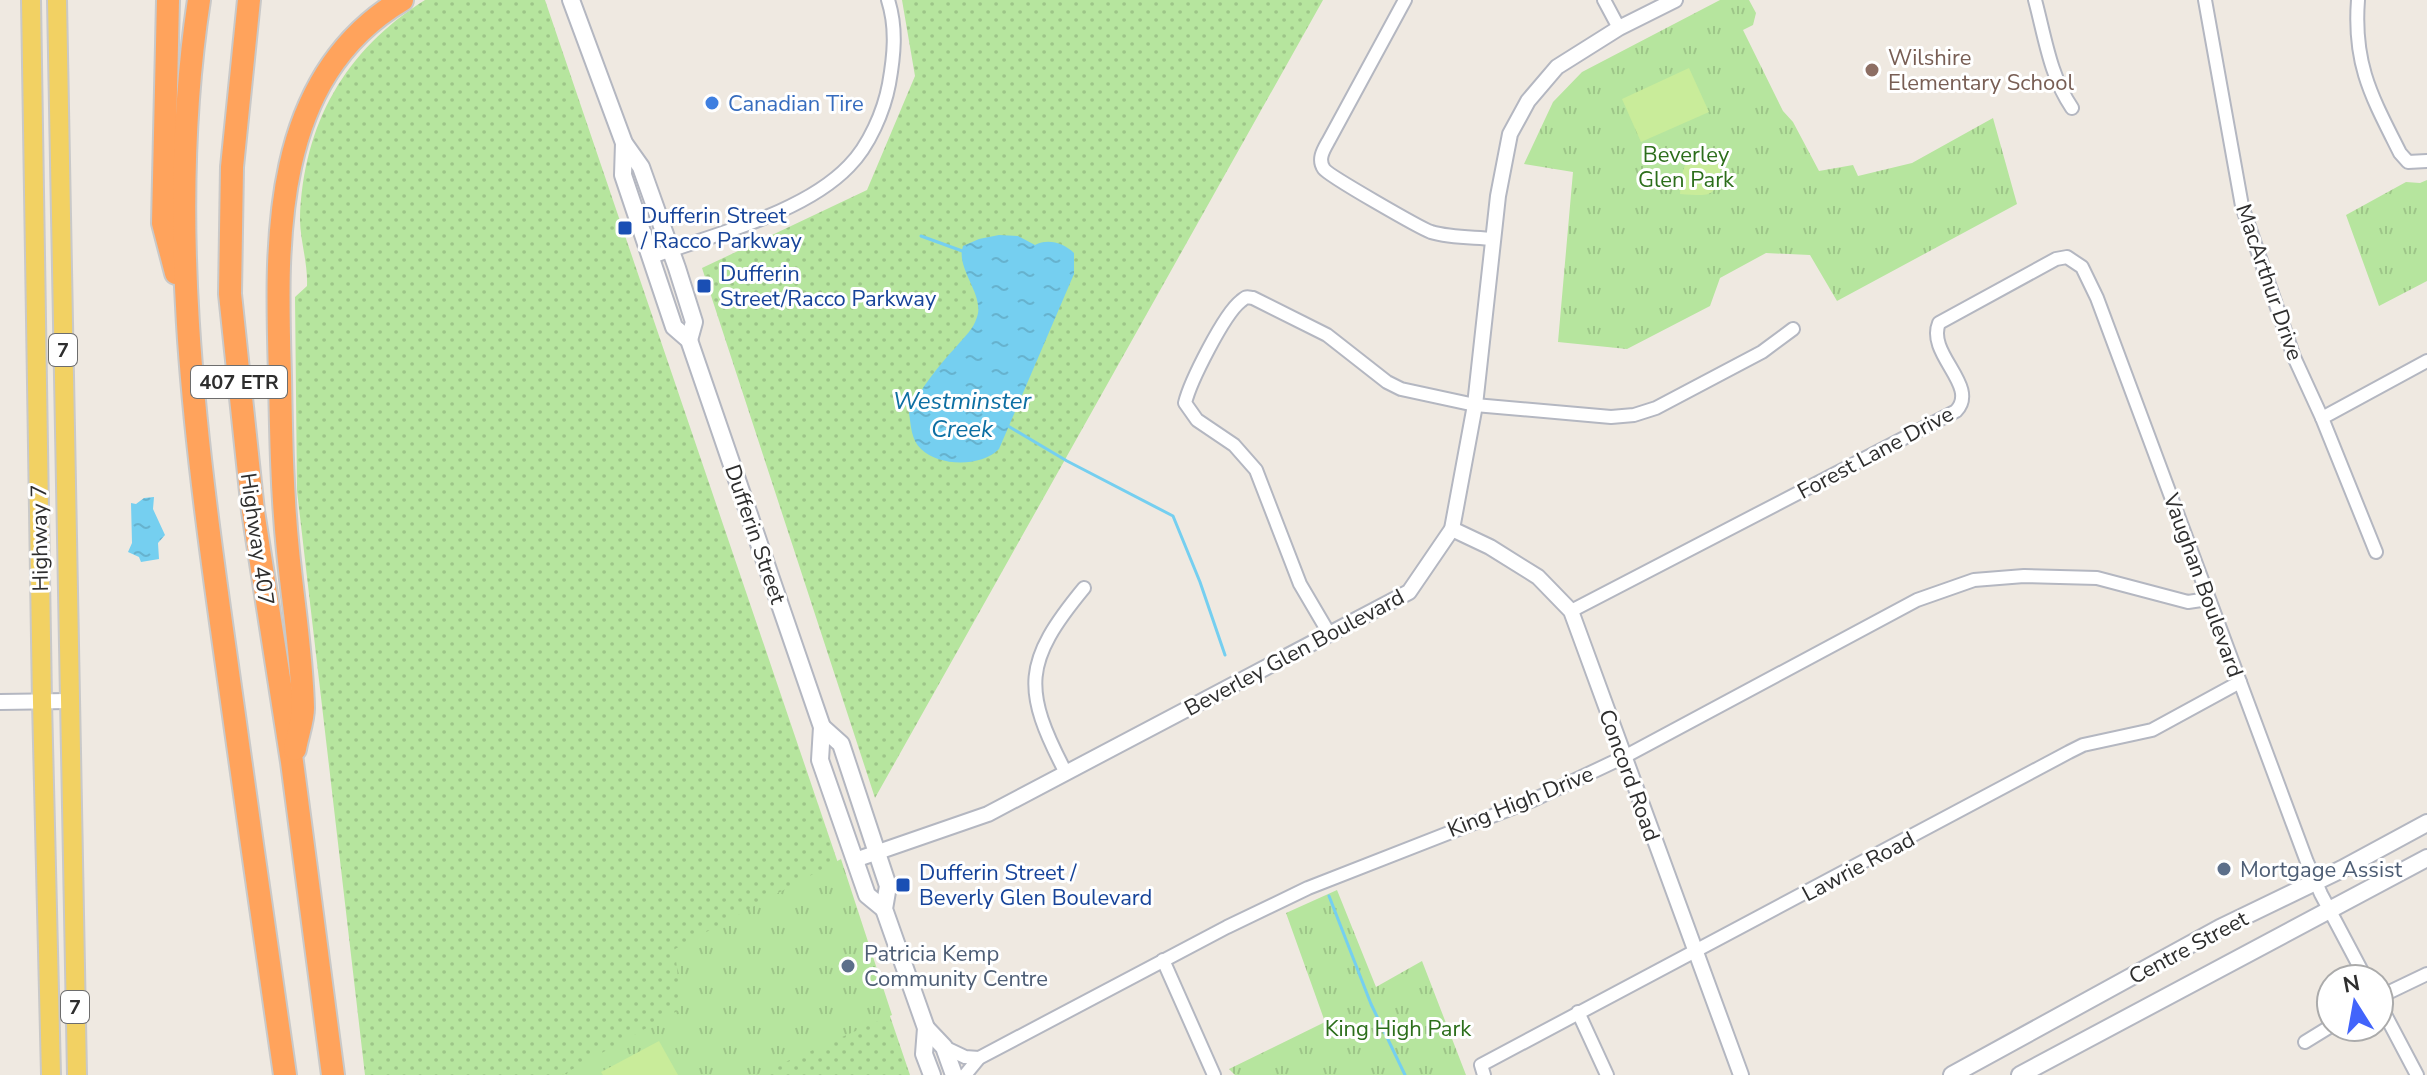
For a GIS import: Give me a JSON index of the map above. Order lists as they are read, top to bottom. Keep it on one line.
{"streets":{"highway":["407 ETR","Highway 407"],"main road":["7","Dufferin Street","Highway 7","Centre Street"],"street":["MacArthur Drive","Forest Lane Drive","Vaughan Boulevard","Beverley Glen Boulevard","Concord Road","King High Drive","Lawrie Road"]},"crossings":[["Forest Lane Drive","Vaughan Boulevard"],["Forest Lane Drive","Concord Road"],["Dufferin Street","Beverley Glen Boulevard"],["Vaughan Boulevard","King High Drive"],["Vaughan Boulevard","Lawrie Road"],["Vaughan Boulevard","Centre Street"],["Beverley Glen Boulevard","Concord Road"],["Concord Road","King High Drive"],["Concord Road","Lawrie Road"]],"water":["Westminster Creek"],"parks":["Beverley Glen Park","King High Park"],"places":{"other":["Wilshire Elementary School","Canadian Tire","Mortgage Assist","Patricia Kemp Community Centre"],"transit":["Dufferin Street / Racco Parkway","Dufferin Street/Racco Parkway","Dufferin Street / Beverly Glen Boulevard"]},"north":"top"}
